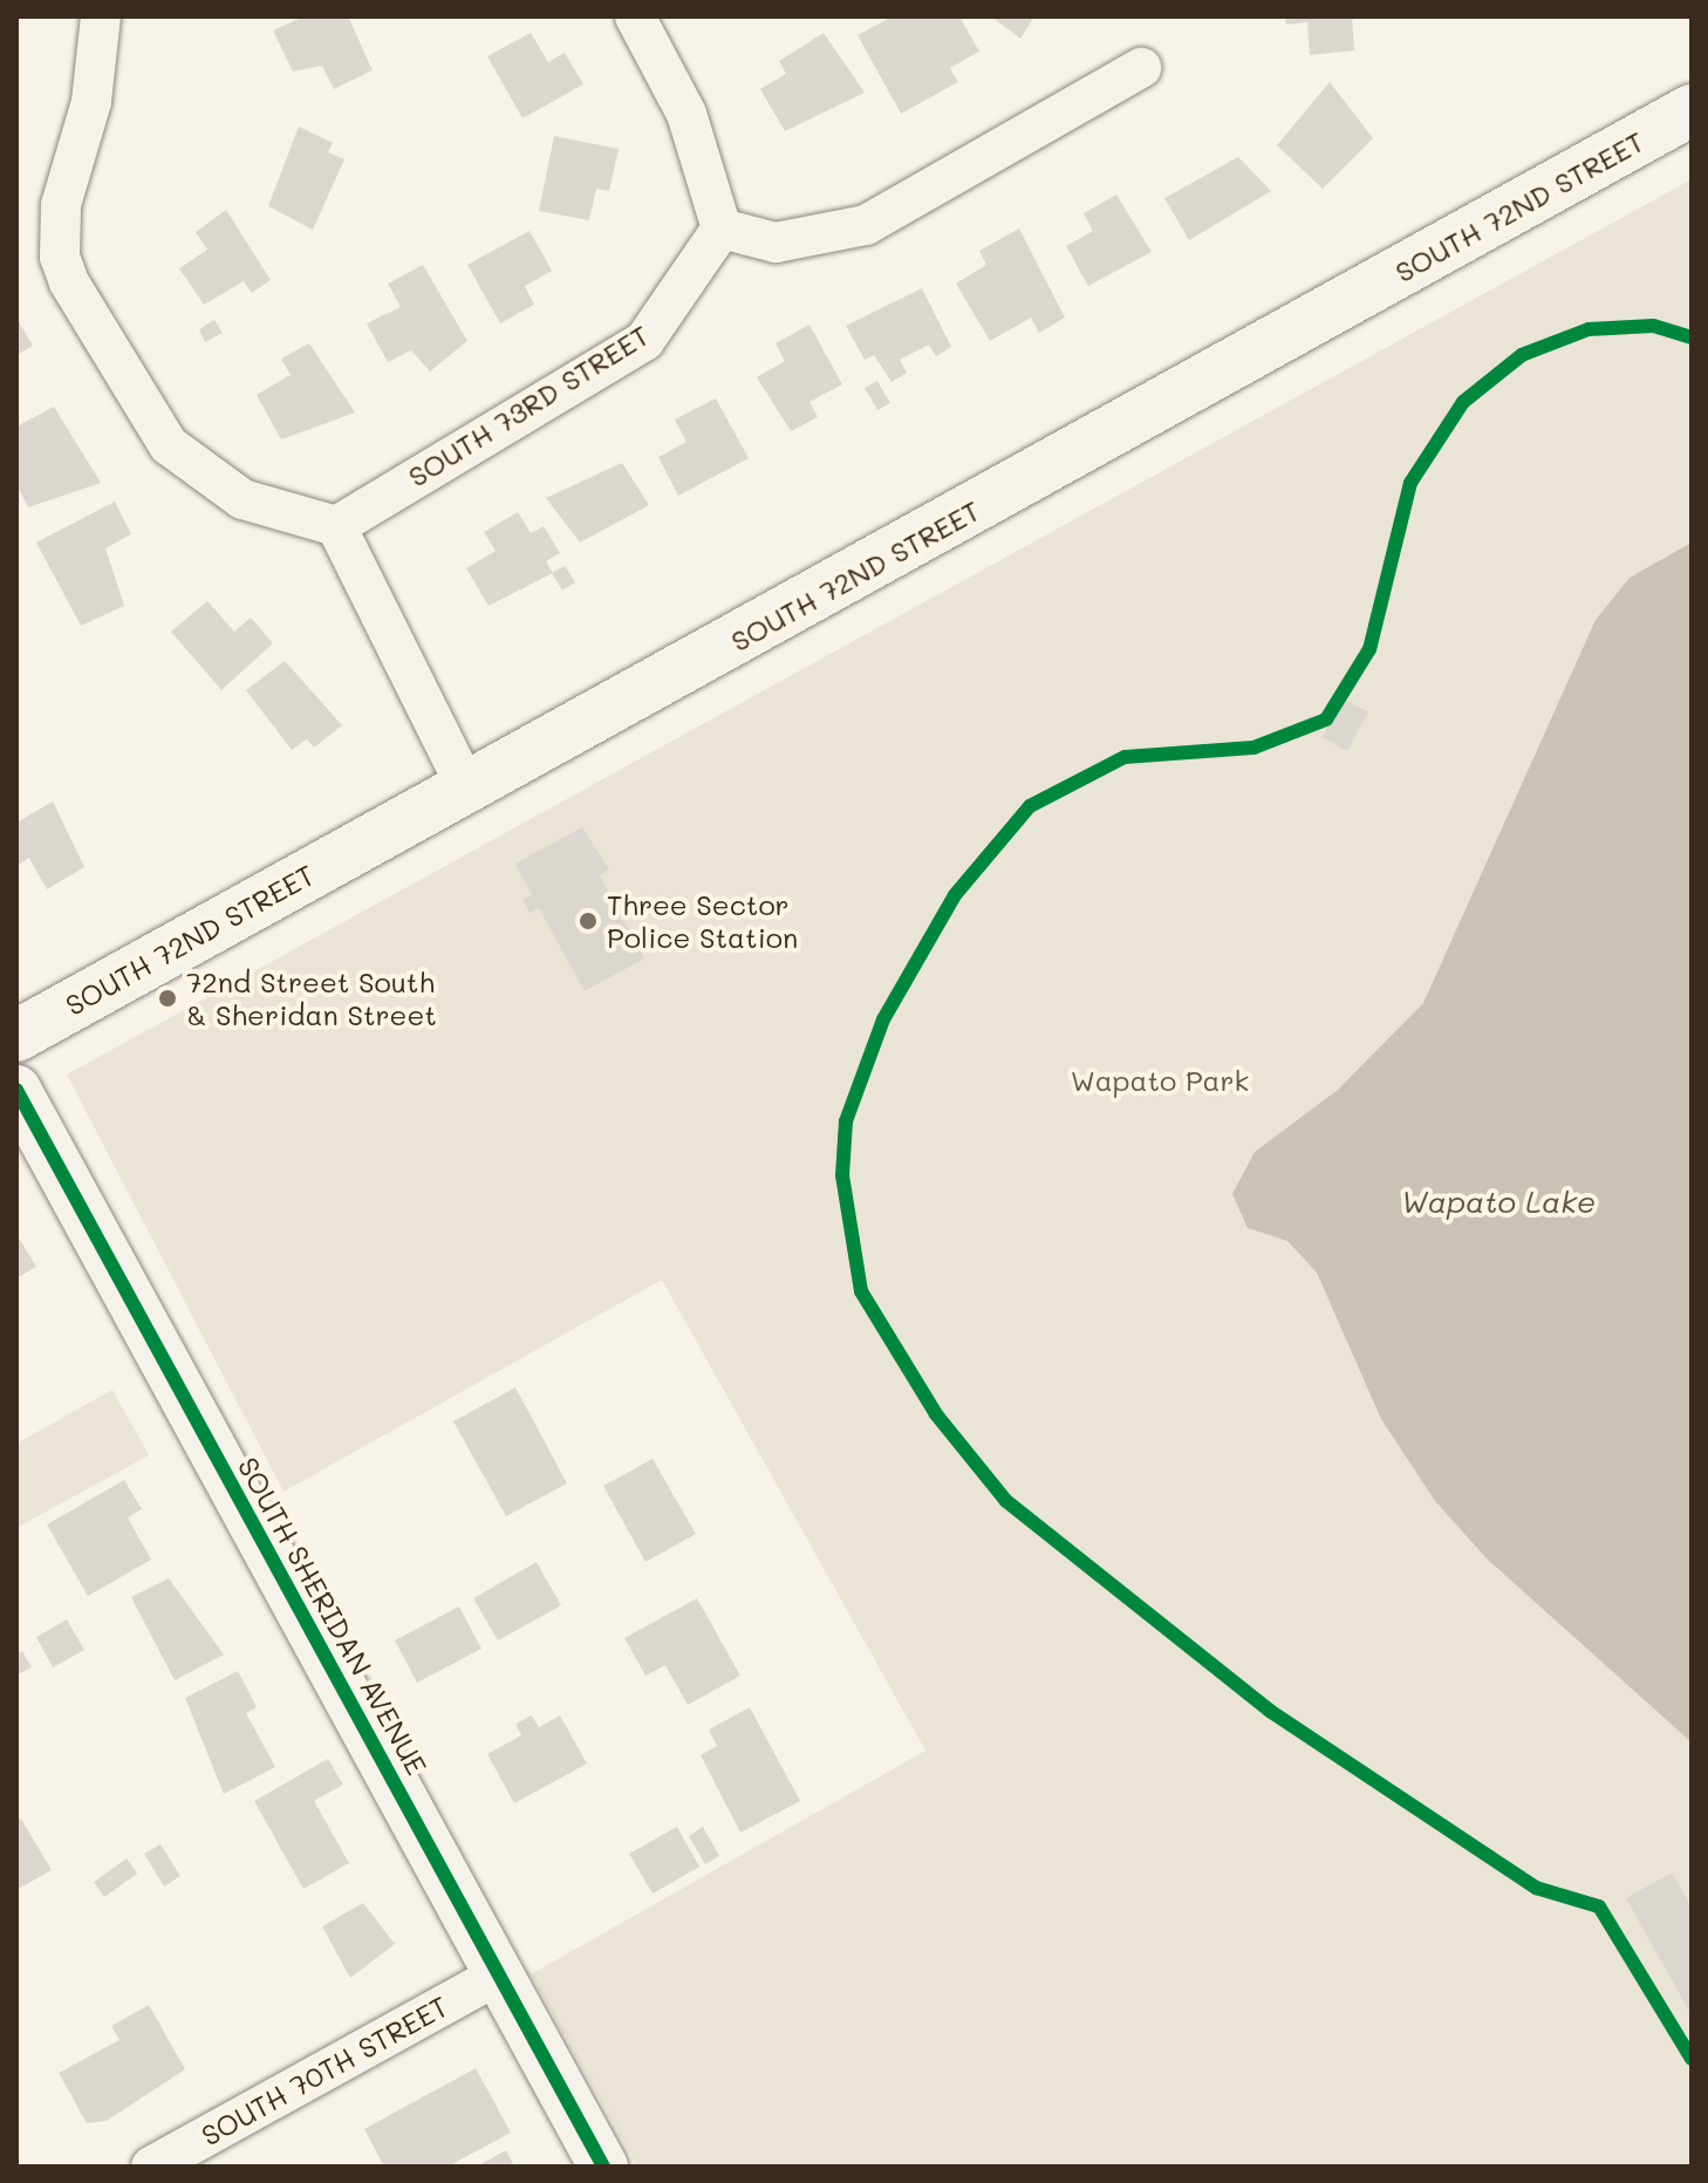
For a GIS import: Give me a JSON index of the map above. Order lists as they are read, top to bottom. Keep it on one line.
{"streets":{"main road":["SOUTH 72ND STREET"],"street":["SOUTH 73RD STREET","SOUTH SHERIDAN AVENUE","SOUTH 70TH STREET"]},"crossings":[["SOUTH SHERIDAN AVENUE","SOUTH 70TH STREET"]],"water":["Wapato Lake"],"parks":["Wapato Park"],"places":["Three Sector Police Station","72nd Street South & Sheridan Street"]}
